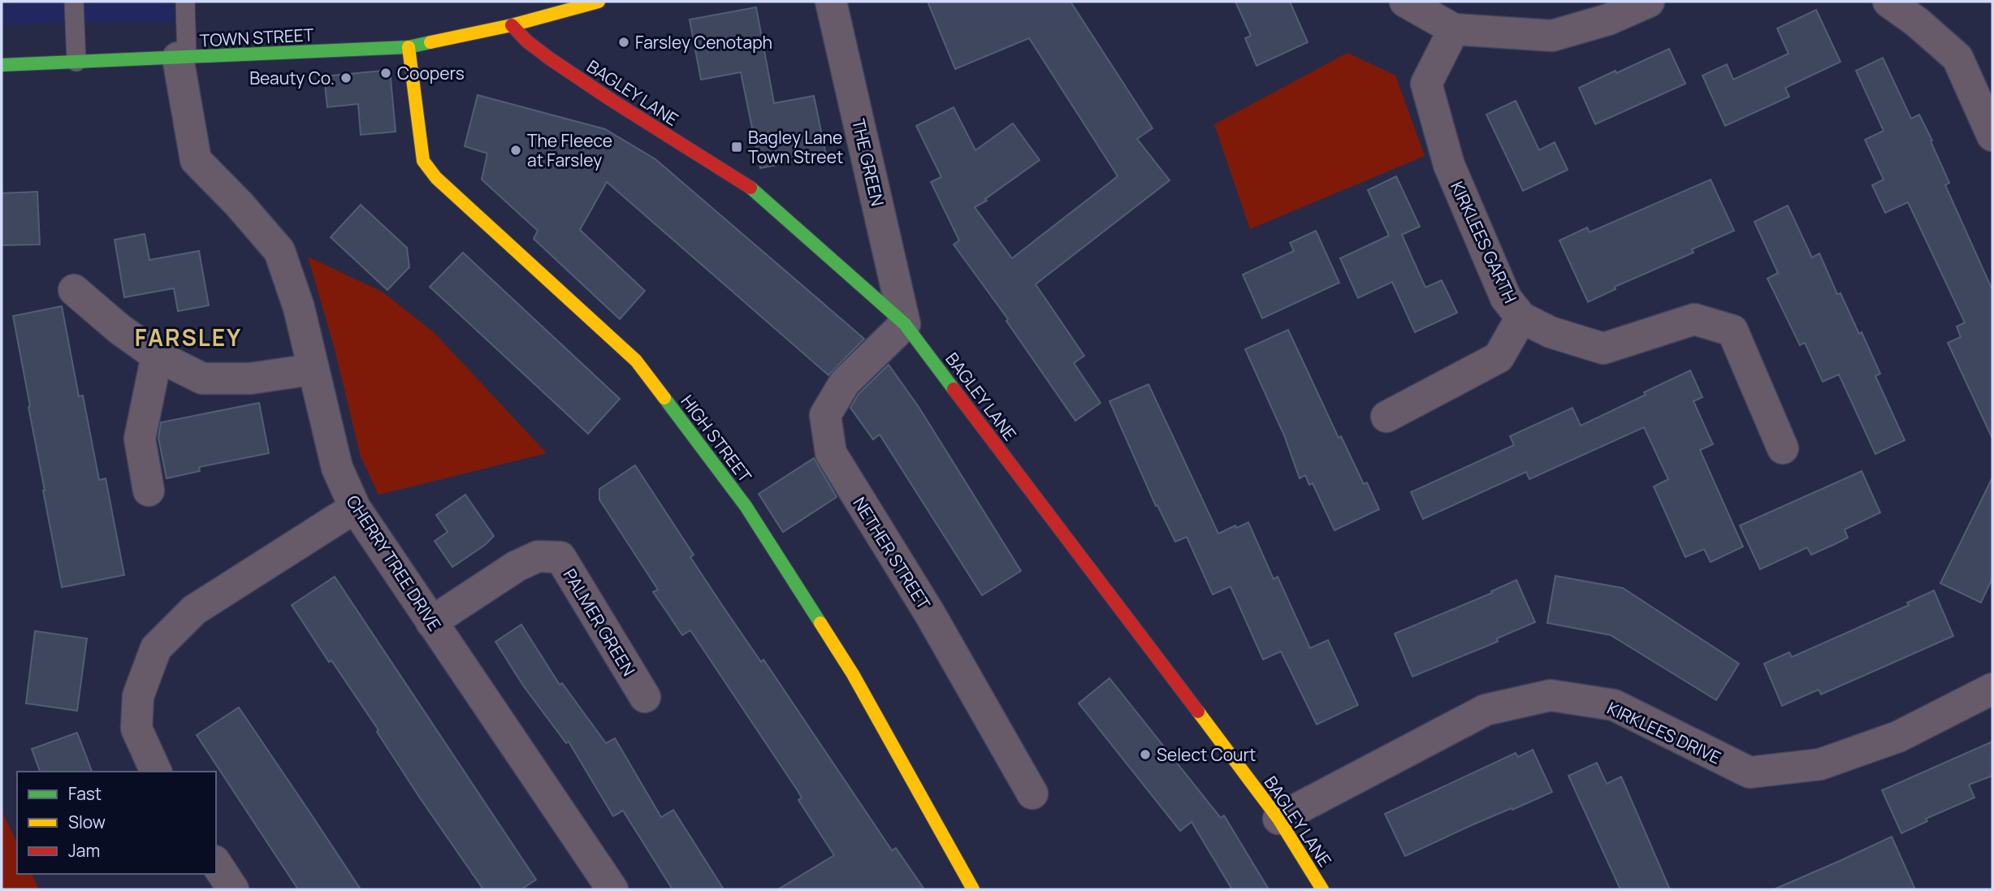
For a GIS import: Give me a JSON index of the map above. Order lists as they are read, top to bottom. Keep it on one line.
{"streets":{"street":["TOWN STREET","BAGLEY LANE","THE GREEN","KIRKLEES GARTH","HIGH STREET","NETHER STREET","CHERRY TREE DRIVE","PALMER GREEN","KIRKLEES DRIVE"]},"crossings":[["TOWN STREET","BAGLEY LANE"],["TOWN STREET","HIGH STREET"],["TOWN STREET","CHERRY TREE DRIVE"],["BAGLEY LANE","THE GREEN"],["BAGLEY LANE","NETHER STREET"],["BAGLEY LANE","KIRKLEES DRIVE"],["THE GREEN","NETHER STREET"],["CHERRY TREE DRIVE","PALMER GREEN"]],"districts":["FARSLEY"],"places":{"other":["Farsley Cenotaph","Coopers","Beauty Co.","The Fleece at Farsley","Select Court"],"transit":["Bagley Lane Town Street"]},"legend":["Fast","Slow","Jam"]}
